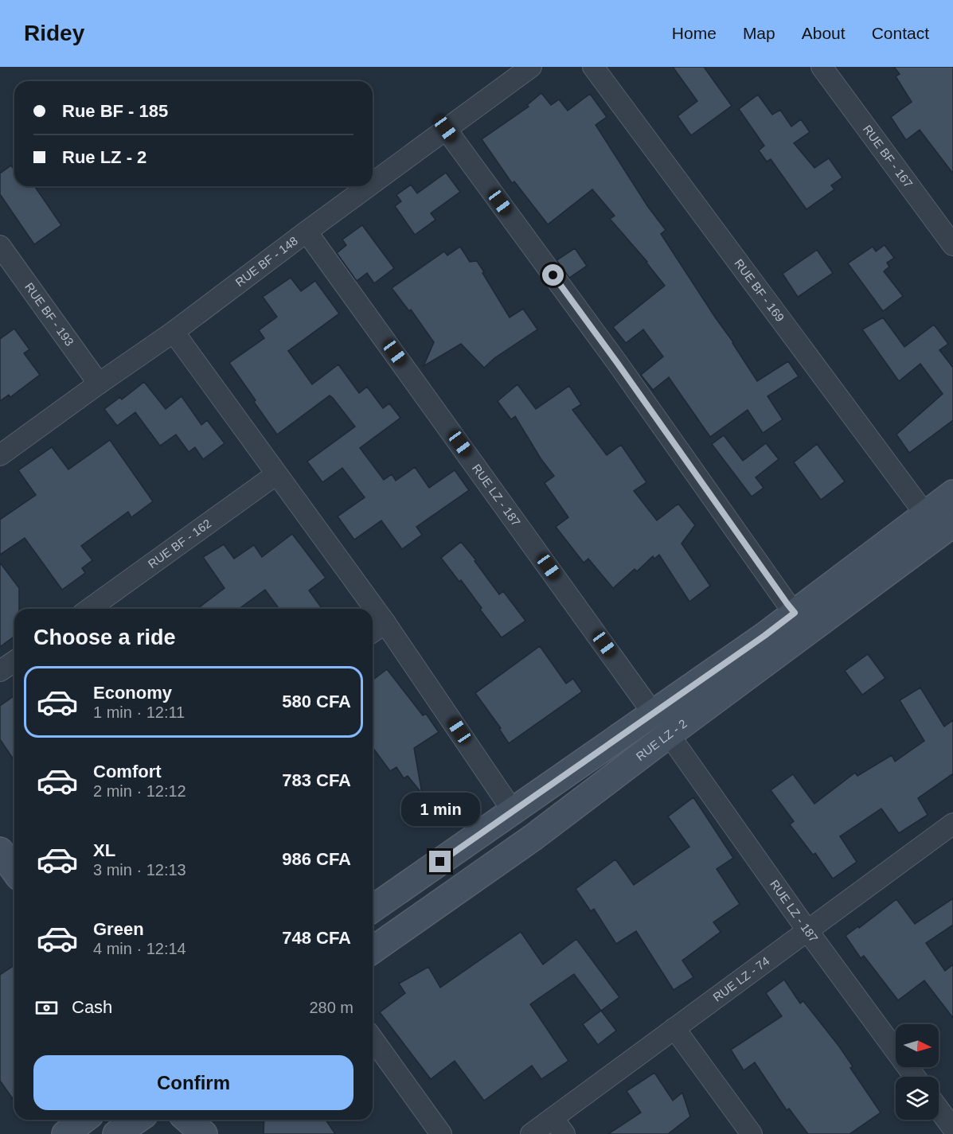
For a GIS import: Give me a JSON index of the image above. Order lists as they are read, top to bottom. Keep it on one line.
{"streets":{"main road":["RUE LZ - 2"],"street":["RUE BF - 167","RUE BF - 148","RUE BF - 169","RUE BF - 193","RUE LZ - 187","RUE BF - 162","RUE LZ - 74"]},"crossings":[["RUE BF - 148","RUE BF - 193"],["RUE BF - 148","RUE LZ - 187"],["RUE LZ - 187","RUE LZ - 2"],["RUE LZ - 187","RUE LZ - 74"]],"north":"right","page":{"header":"Ridey","nav":["Home","Map","About","Contact"],"banner":["Rue BF - 185","Rue LZ - 2"],"heading":"Choose a ride","list":[{"name":"Economy","note":"1 min · 12:11","value":"580 CFA"},{"name":"Comfort","note":"2 min · 12:12","value":"783 CFA"},{"name":"XL","note":"3 min · 12:13","value":"986 CFA"},{"name":"Green","note":"4 min · 12:14","value":"748 CFA"}],"bubble":"1 min","pay":["Cash","280 m"],"buttons":"Confirm"}}
